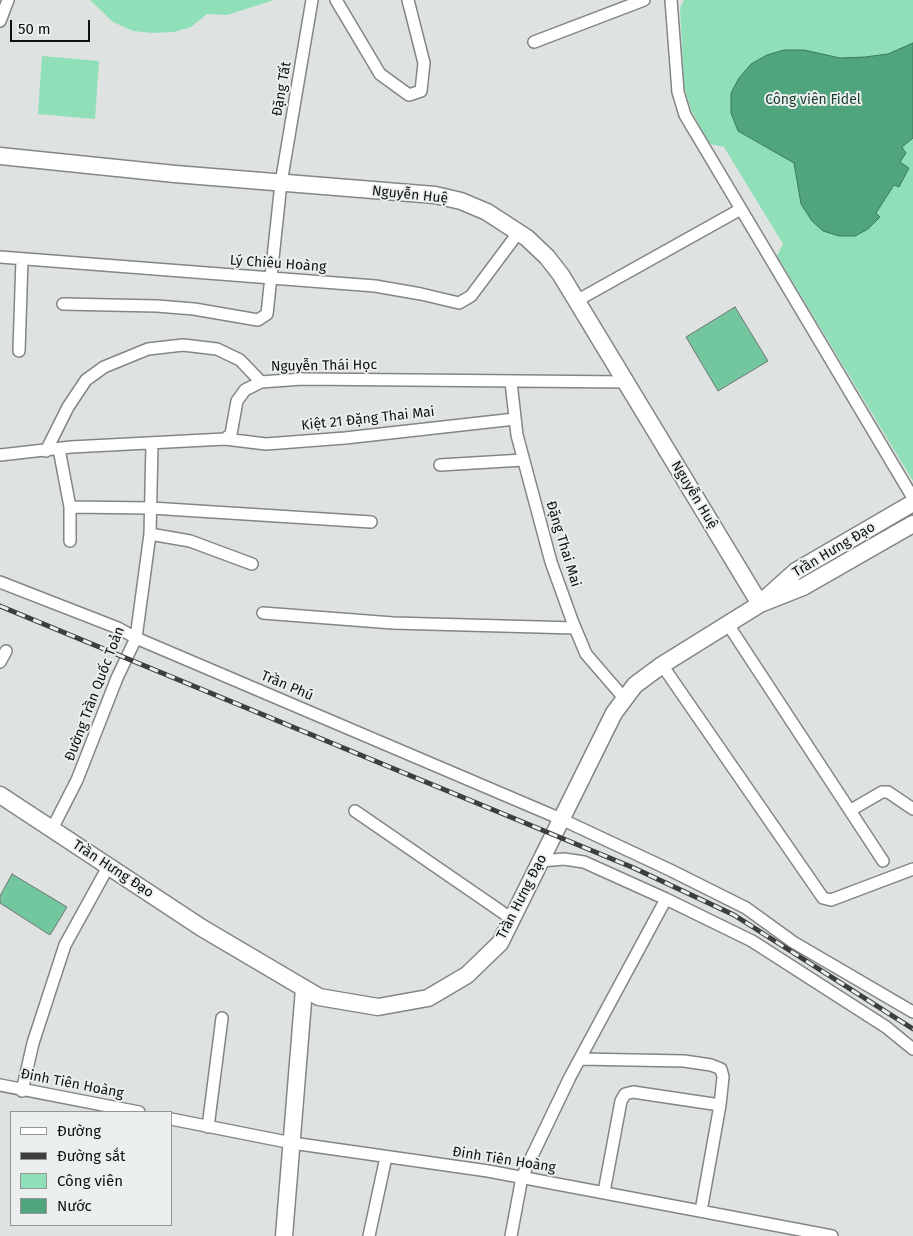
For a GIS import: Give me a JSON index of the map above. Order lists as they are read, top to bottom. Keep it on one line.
{"streets":{"street":["Đặng Tất","Nguyễn Huệ","Lý Chiêu Hoàng","Nguyễn Thái Học","Kiệt 21 Đặng Thai Mai","Đặng Thai Mai","Trần Hưng Đạo","Trần Phú","Đường Trần Quốc Toản","Đinh Tiên Hoàng"]},"crossings":[["Đặng Tất","Nguyễn Huệ"],["Đặng Tất","Lý Chiêu Hoàng"],["Nguyễn Huệ","Lý Chiêu Hoàng"],["Nguyễn Huệ","Nguyễn Thái Học"],["Nguyễn Huệ","Trần Hưng Đạo"],["Nguyễn Thái Học","Kiệt 21 Đặng Thai Mai"],["Nguyễn Thái Học","Đặng Thai Mai"],["Kiệt 21 Đặng Thai Mai","Đặng Thai Mai"],["Đặng Thai Mai","Trần Hưng Đạo"],["Trần Hưng Đạo","Trần Phú"],["Trần Hưng Đạo","Đường Trần Quốc Toản"],["Trần Phú","Đường Trần Quốc Toản"]],"parks":["Công viên Fidel"],"legend":["Đường","Đường sắt","Công viên","Nước"],"scale_bar":"50 m"}
